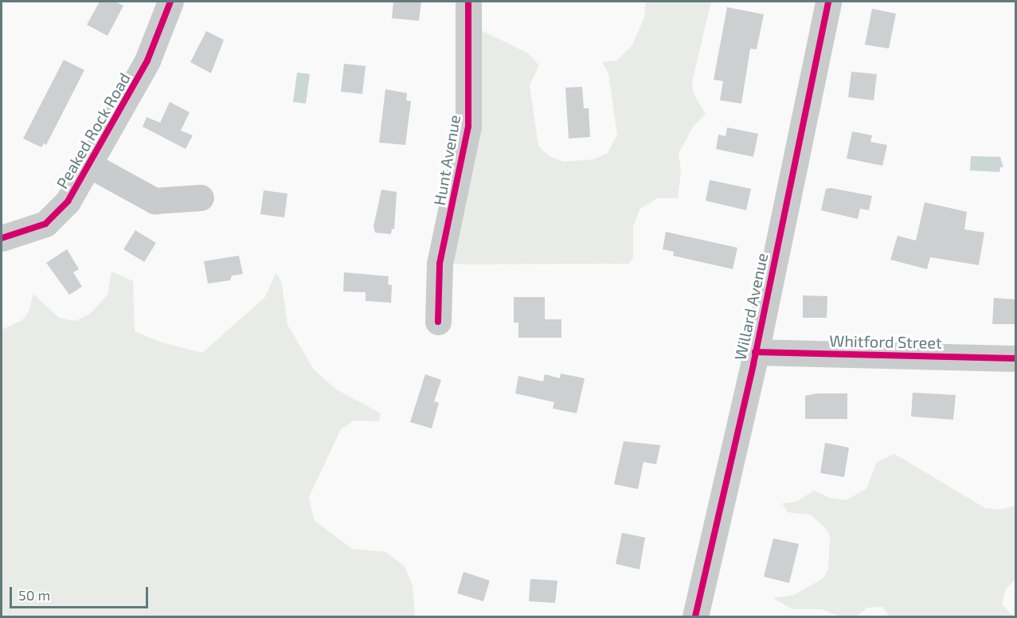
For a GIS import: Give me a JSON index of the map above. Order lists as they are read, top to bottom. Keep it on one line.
{"streets":{"street":["Peaked Rock Road","Hunt Avenue","Willard Avenue","Whitford Street"]},"crossings":[["Willard Avenue","Whitford Street"]],"scale_bar":"50 m"}
